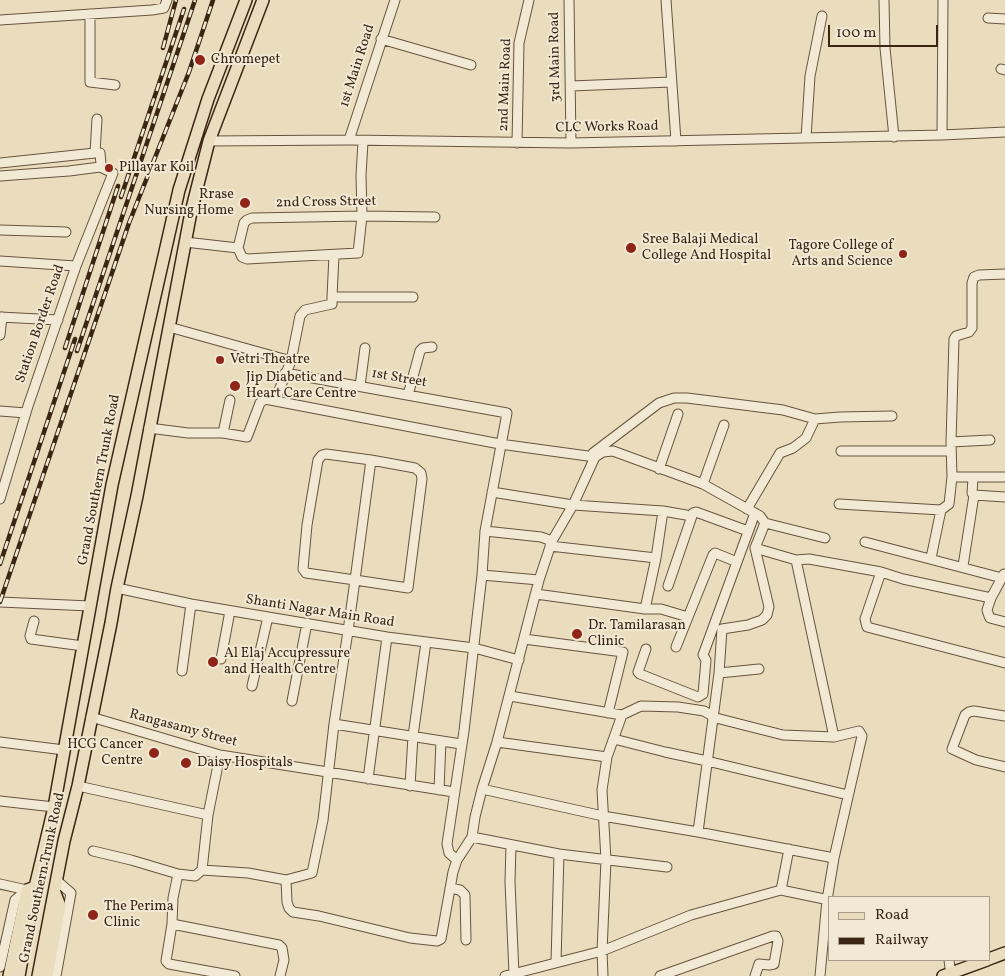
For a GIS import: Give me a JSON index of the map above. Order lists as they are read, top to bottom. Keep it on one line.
{"streets":{"main road":["Grand Southern Trunk Road"],"street":["3rd Main Road","1st Main Road","2nd Main Road","CLC Works Road","2nd Cross Street","Station Border Road","1st Street","Shanti Nagar Main Road","Rangasamy Street"]},"crossings":[["3rd Main Road","CLC Works Road"],["1st Main Road","CLC Works Road"],["2nd Main Road","CLC Works Road"],["CLC Works Road","Grand Southern Trunk Road"],["Grand Southern Trunk Road","Shanti Nagar Main Road"],["Grand Southern Trunk Road","Rangasamy Street"]],"places":["Chromepet","Pillayar Koil","Rrase Nursing Home","Sree Balaji Medical College And Hospital","Tagore College of Arts and Science","Vetri Theatre","Jip Diabetic and Heart Care Centre","Dr. Tamilarasan Clinic","Al Elaj Accupressure and Health Centre","HCG Cancer Centre","Daisy Hospitals","The Perima Clinic"],"legend":["Road","Railway"],"scale_bar":"100 m"}
